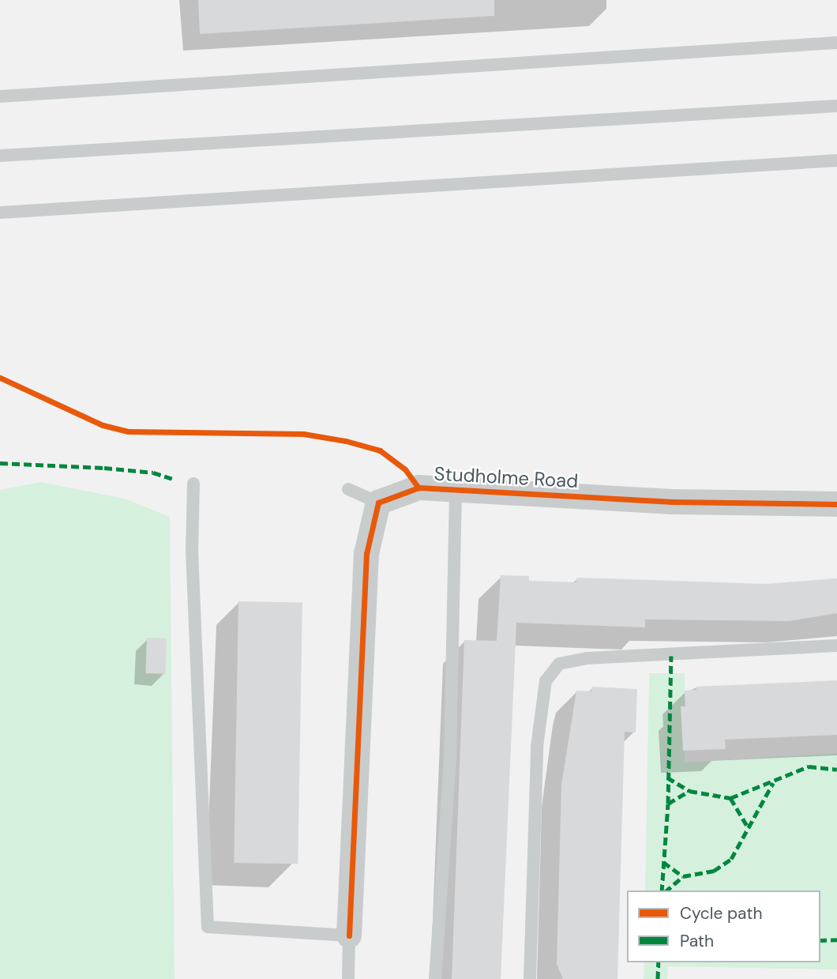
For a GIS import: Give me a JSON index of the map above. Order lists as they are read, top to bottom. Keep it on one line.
{"streets":{"street":["Studholme Road"]},"legend":["Cycle path","Path"]}
